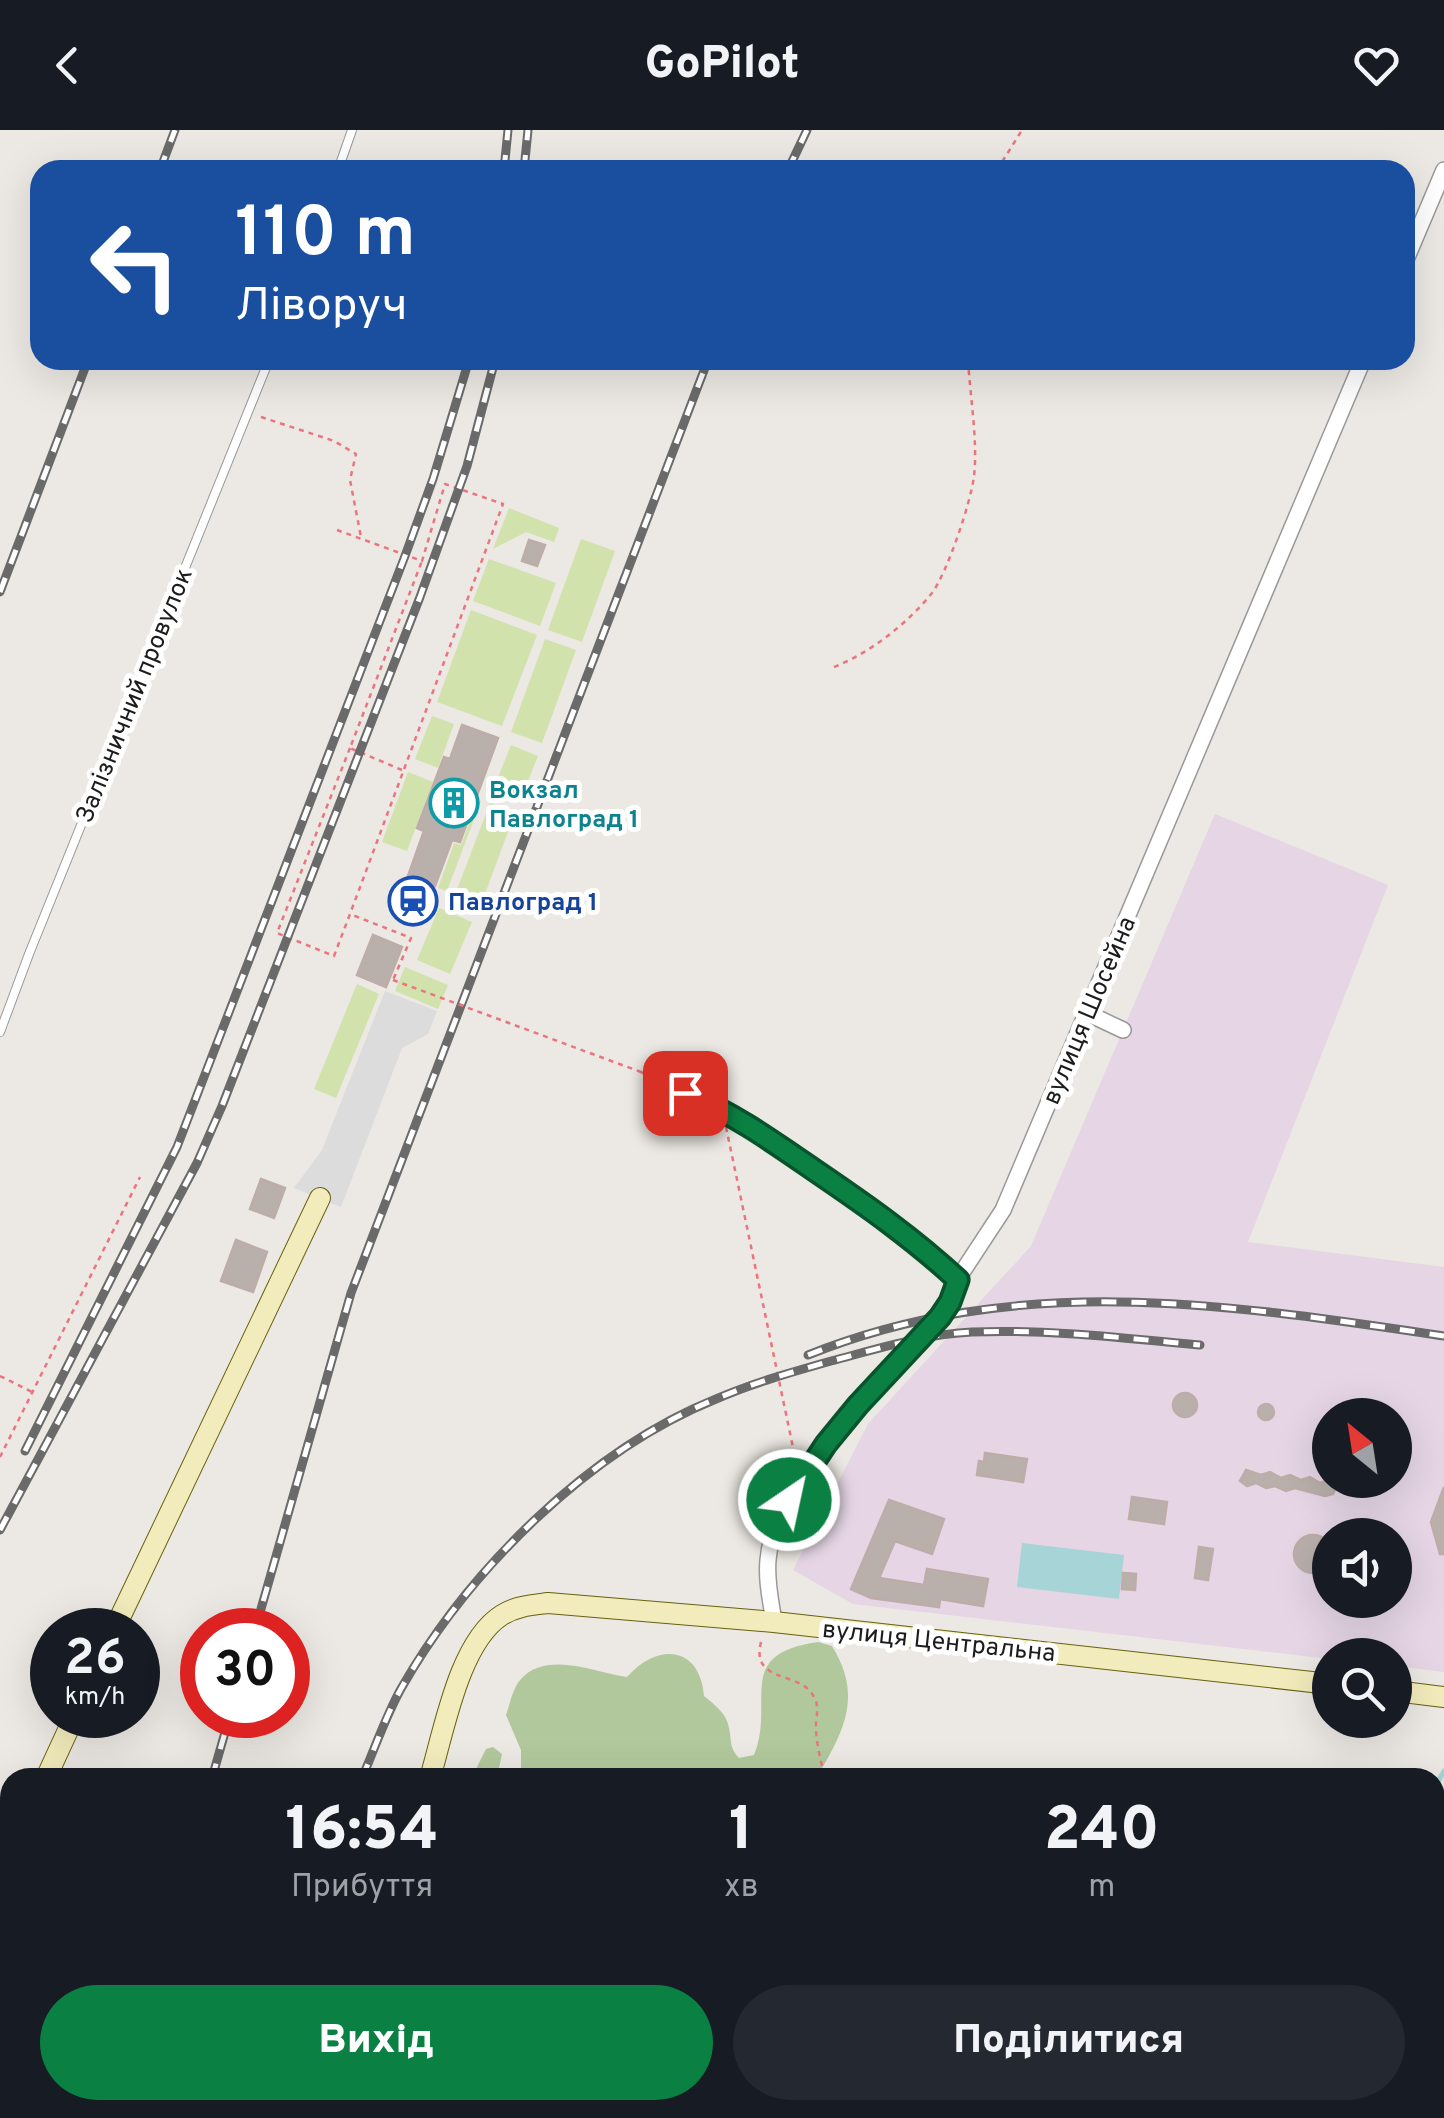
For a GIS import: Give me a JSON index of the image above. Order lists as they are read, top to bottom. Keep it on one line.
{"streets":{"street":["вулиця Шосейна","вулиця Центральна"],"lane":["Залізничний провулок"]},"crossings":[["вулиця Шосейна","вулиця Центральна"]],"places":{"building":["Вокзал Павлоград 1"],"station":["Павлоград 1"]},"north":"top left","page":{"header":"GoPilot","turn":["110 m","Ліворуч"],"speed":"26 km/h","limit":"30","eta":["16:54","Прибуття","1","хв","240","m"],"buttons":["Вихід","Поділитися"]}}
